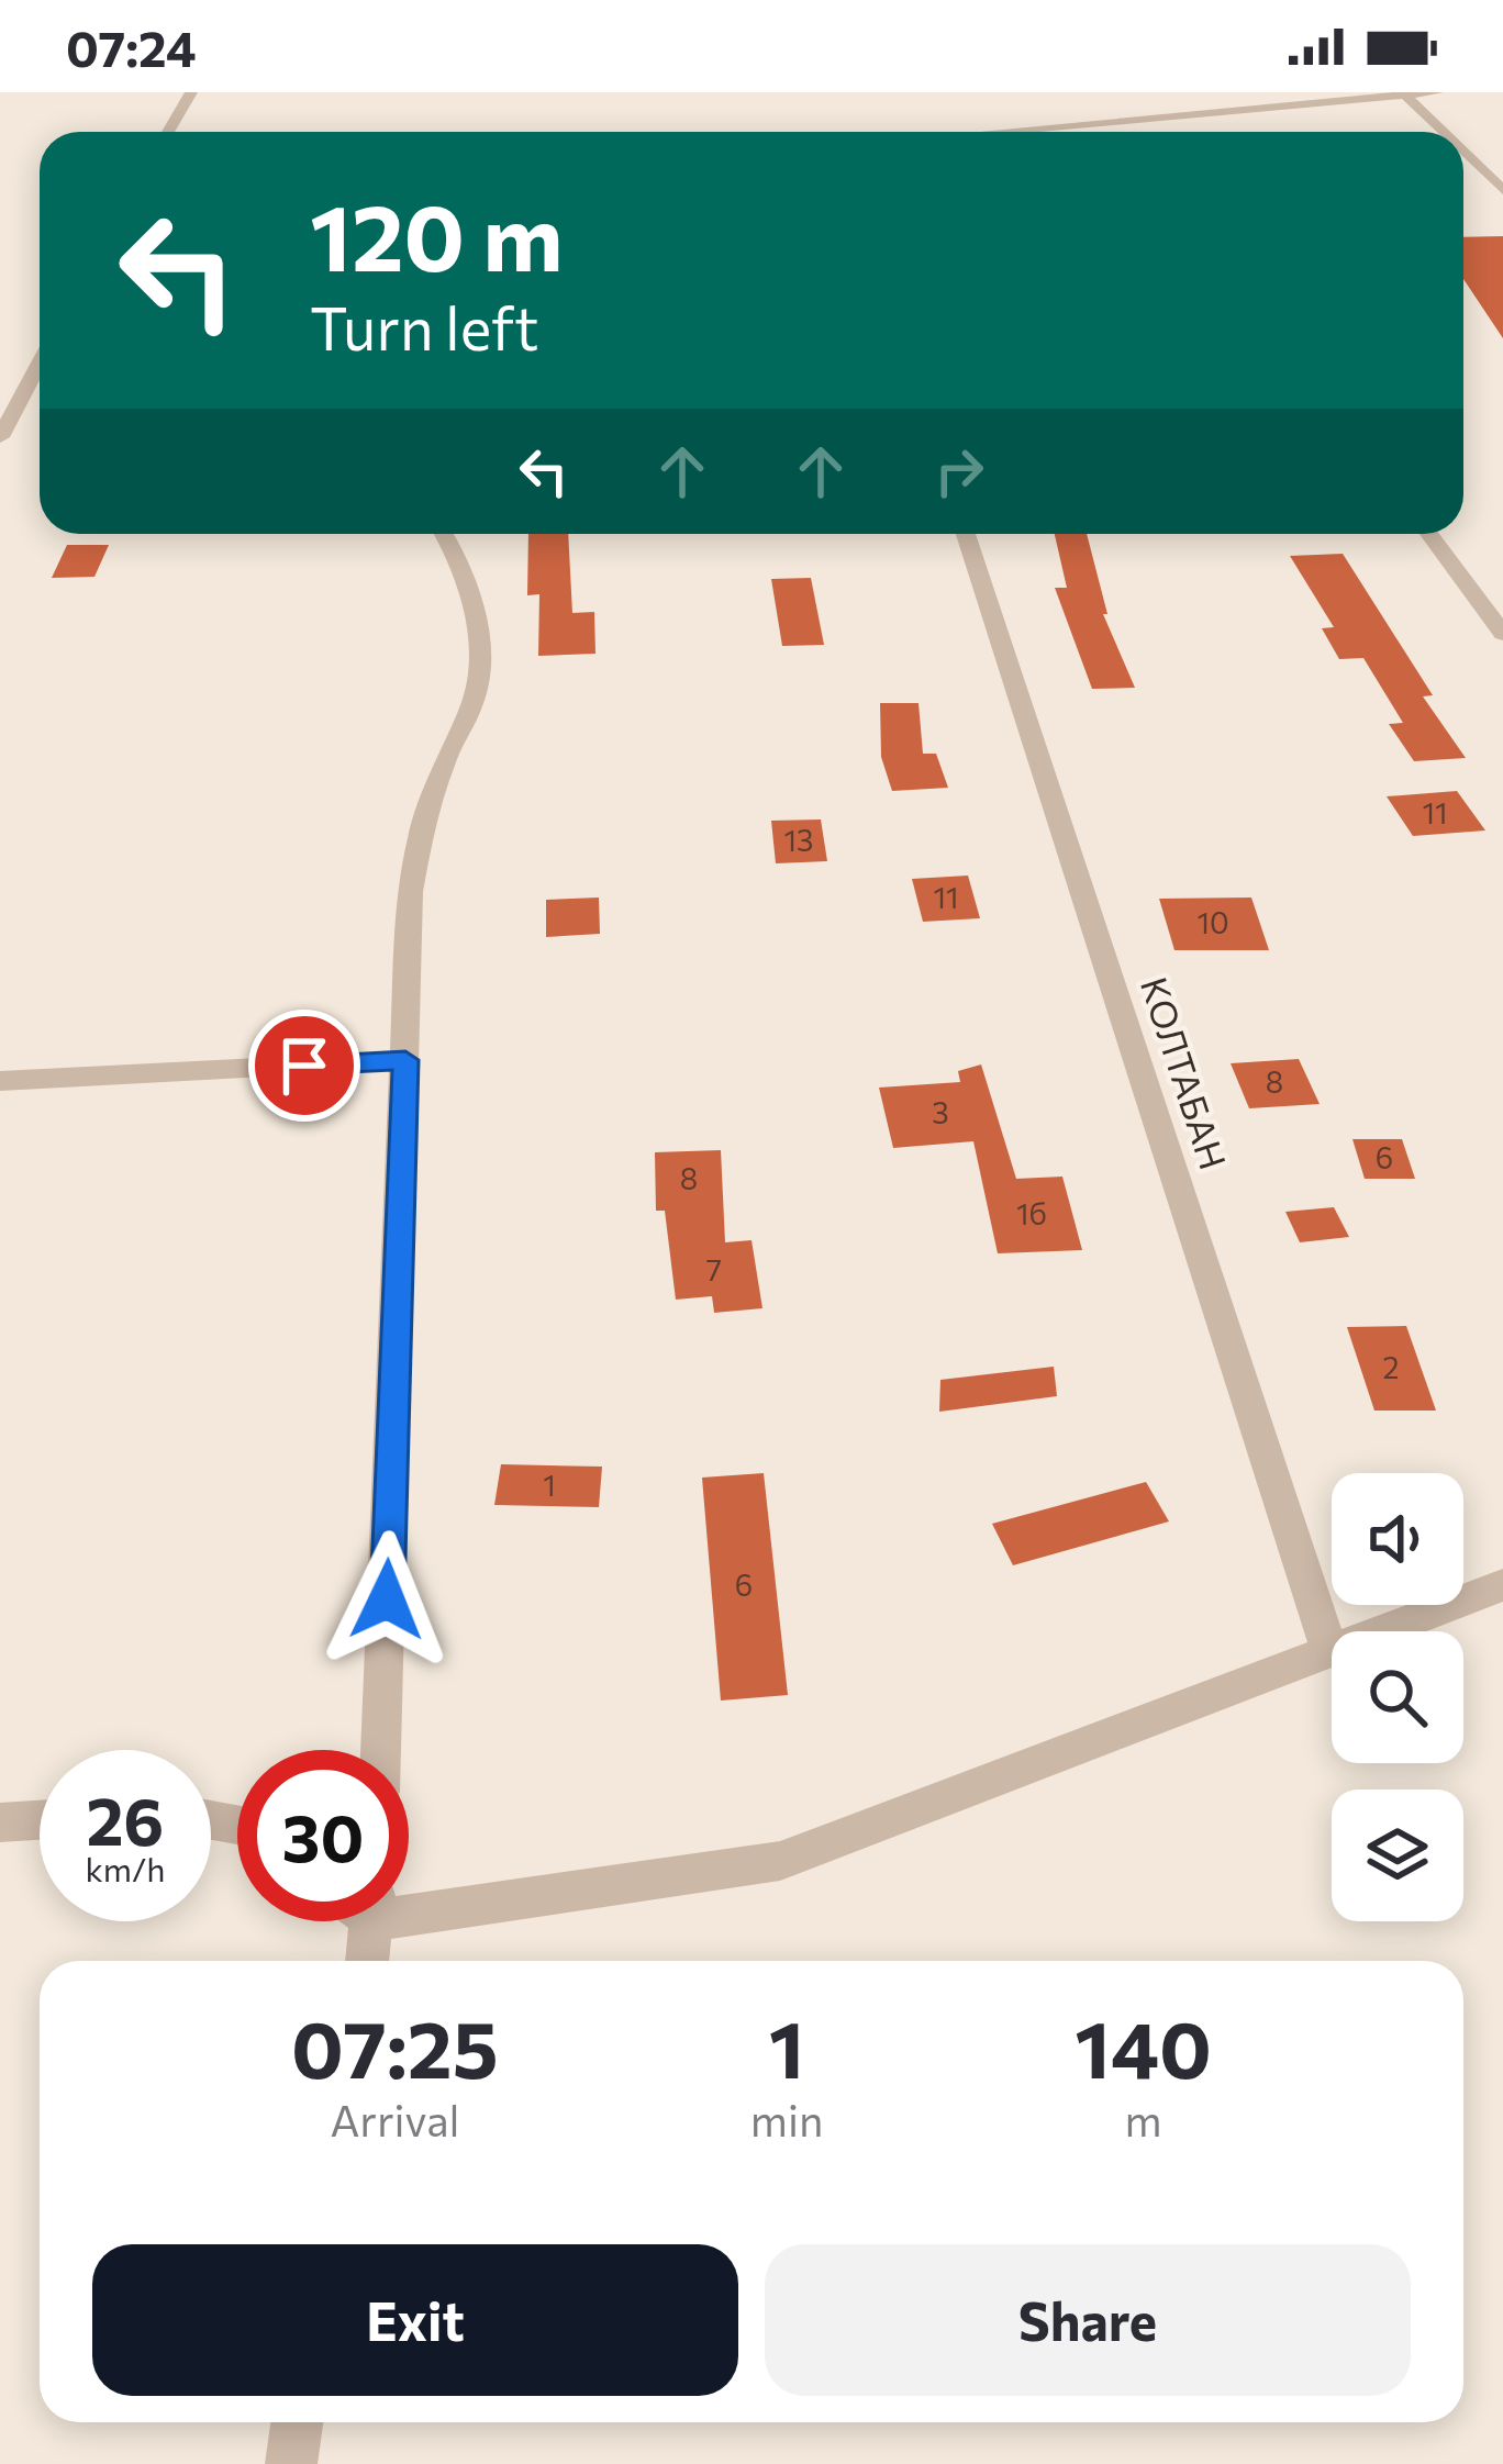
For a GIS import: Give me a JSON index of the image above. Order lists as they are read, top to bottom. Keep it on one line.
{"streets":{"street":["КОЛТАБАН"]},"house_numbers":["11","13","11","10","8","3","6","8","1б","7","2","1","6"],"page":{"status":"07:24","turn":["120 m","Turn left"],"speed":"26 km/h","limit":"30","eta":["07:25","Arrival","1","min","140","m"],"buttons":["Exit","Share"]}}
